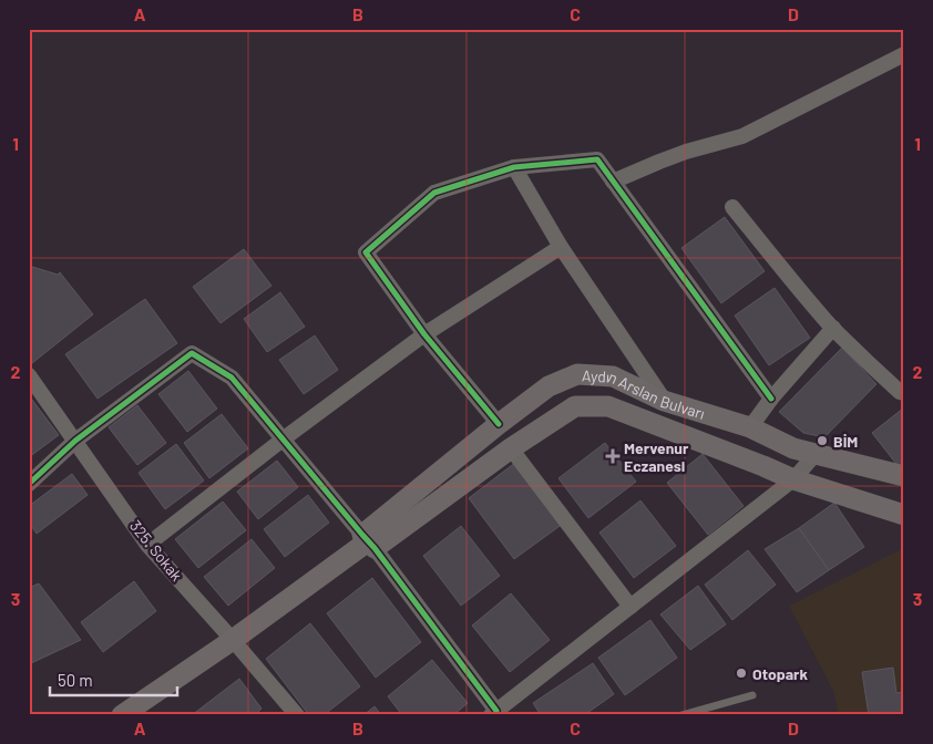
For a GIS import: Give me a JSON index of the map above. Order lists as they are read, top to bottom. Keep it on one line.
{"streets":{"street":["Aydın Arslan Bulvarı","325. Sokak"]},"crossings":[["Aydın Arslan Bulvarı","325. Sokak"]],"places":{"other":["BİM","Otopark"],"health":["Mervenur Eczanesi"]},"scale_bar":"50 m","grid":{"columns":["A","B","C","D"],"rows":["1","2","3"]}}
